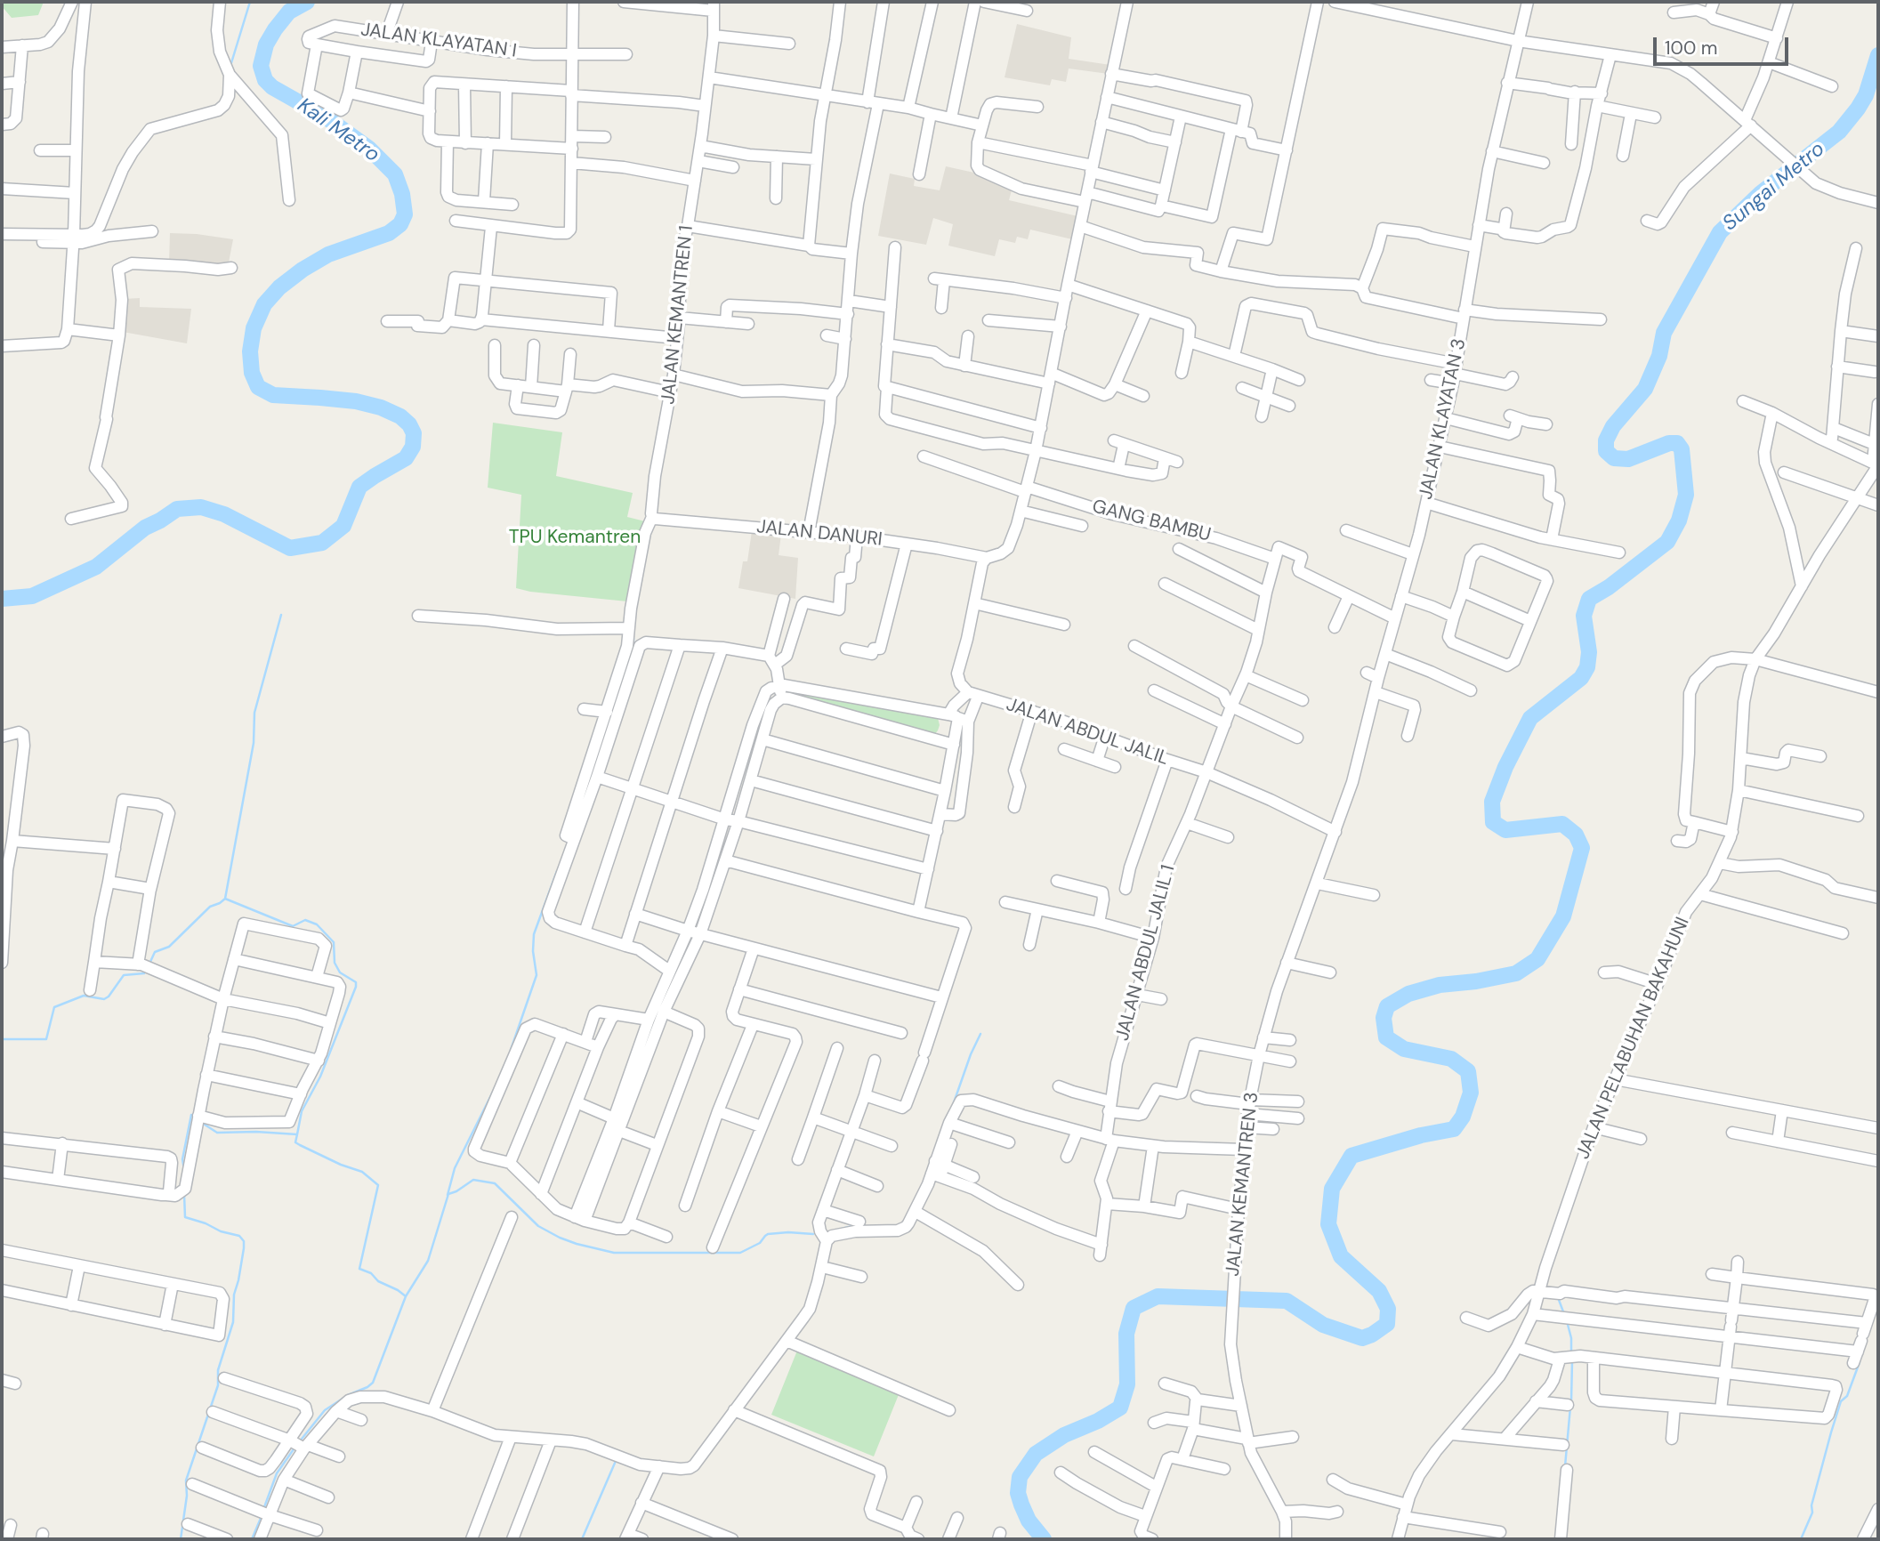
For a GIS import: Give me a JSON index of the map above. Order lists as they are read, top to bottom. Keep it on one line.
{"streets":{"street":["JALAN KLAYATAN I","JALAN KEMANTREN 1","JALAN KLAYATAN 3","GANG BAMBU","JALAN DANURI","JALAN ABDUL JALIL","JALAN ABDUL JALIL 1","JALAN PELABUHAN BAKAHUNI","JALAN KEMANTREN 3"]},"crossings":[["JALAN KEMANTREN 1","JALAN DANURI"],["JALAN KLAYATAN 3","JALAN ABDUL JALIL"],["JALAN KLAYATAN 3","JALAN KEMANTREN 3"],["GANG BAMBU","JALAN ABDUL JALIL 1"],["JALAN ABDUL JALIL","JALAN ABDUL JALIL 1"],["JALAN ABDUL JALIL","JALAN KEMANTREN 3"]],"water":["Kali Metro","Sungai Metro"],"parks":["TPU Kemantren"],"scale_bar":"100 m"}
